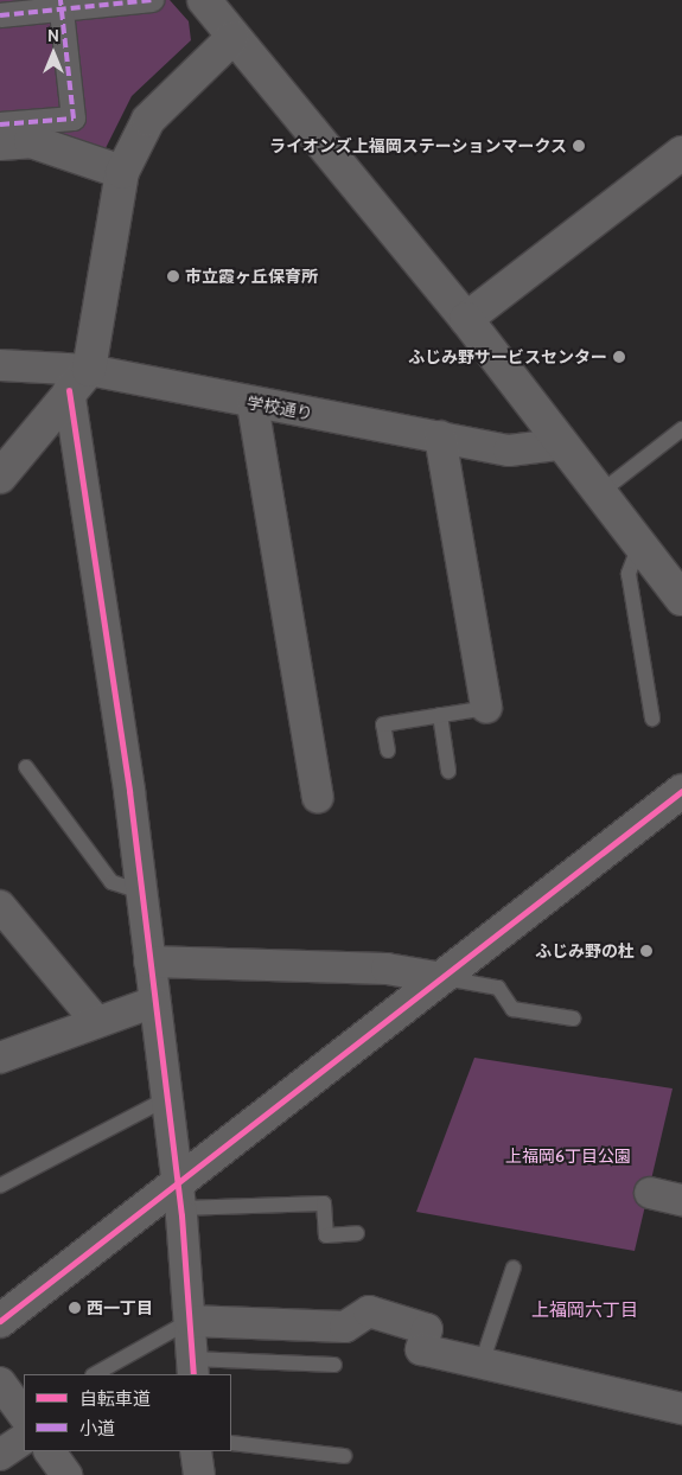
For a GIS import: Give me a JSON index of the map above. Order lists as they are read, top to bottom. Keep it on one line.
{"streets":{"street":["学校通り"]},"districts":["上福岡六丁目"],"parks":["上福岡6丁目公園"],"places":["ライオンズ上福岡ステーションマークス","市立霞ヶ丘保育所","ふじみ野サービスセンター","ふじみ野の杜","西一丁目"],"legend":["自転車道","小道"],"north":"top"}
